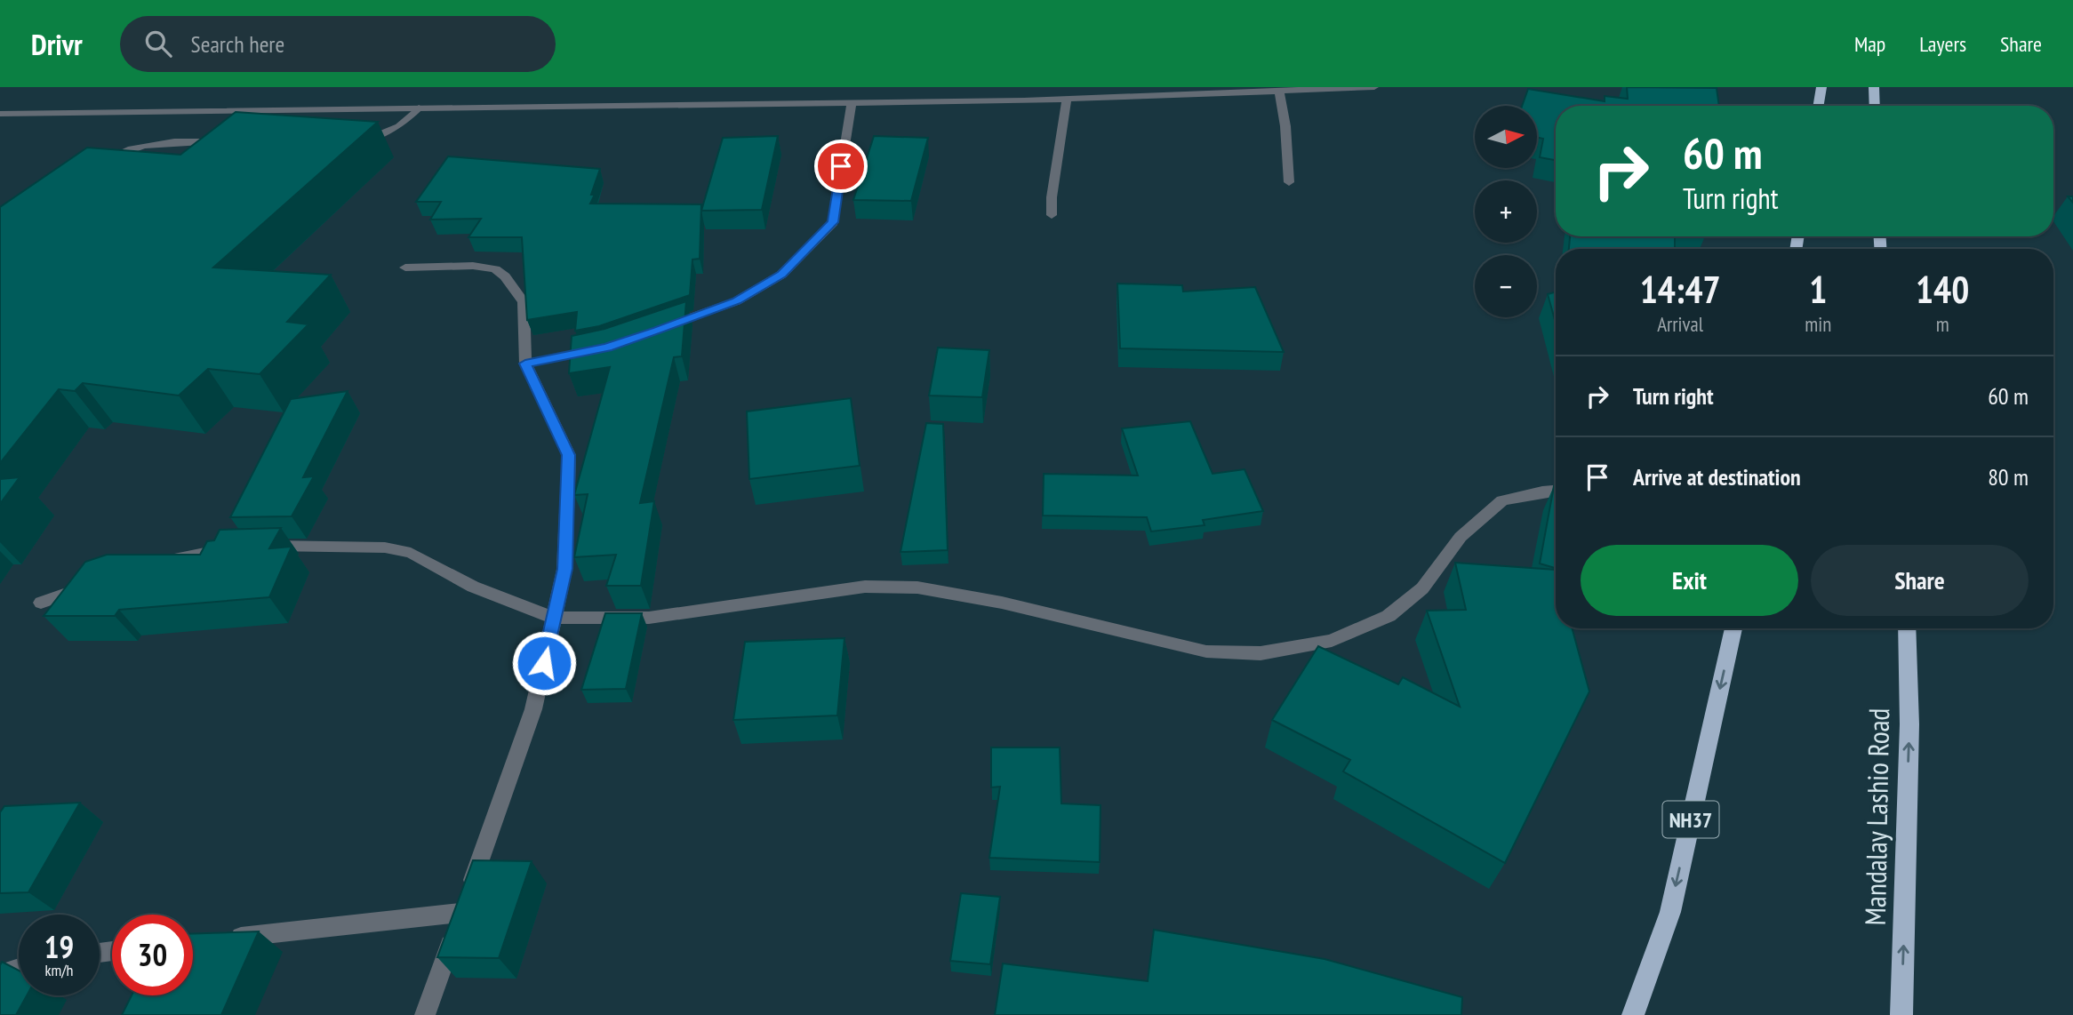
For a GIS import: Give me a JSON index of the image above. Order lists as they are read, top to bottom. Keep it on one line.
{"streets":{"highway":["Mandalay Lashio Road","NH37"]},"one_way":["Mandalay Lashio Road"],"north":"right","page":{"header":"Drivr","search":"Search here","nav":["Map","Layers","Share"],"map_buttons":["+","−"],"turn":["60 m","Turn right"],"eta":["14:47","Arrival","1","min","140","m"],"list":[{"name":"Turn right","value":"60 m"},{"name":"Arrive at destination","value":"80 m"}],"buttons":["Exit","Share"],"speed":"19 km/h","limit":"30"}}
